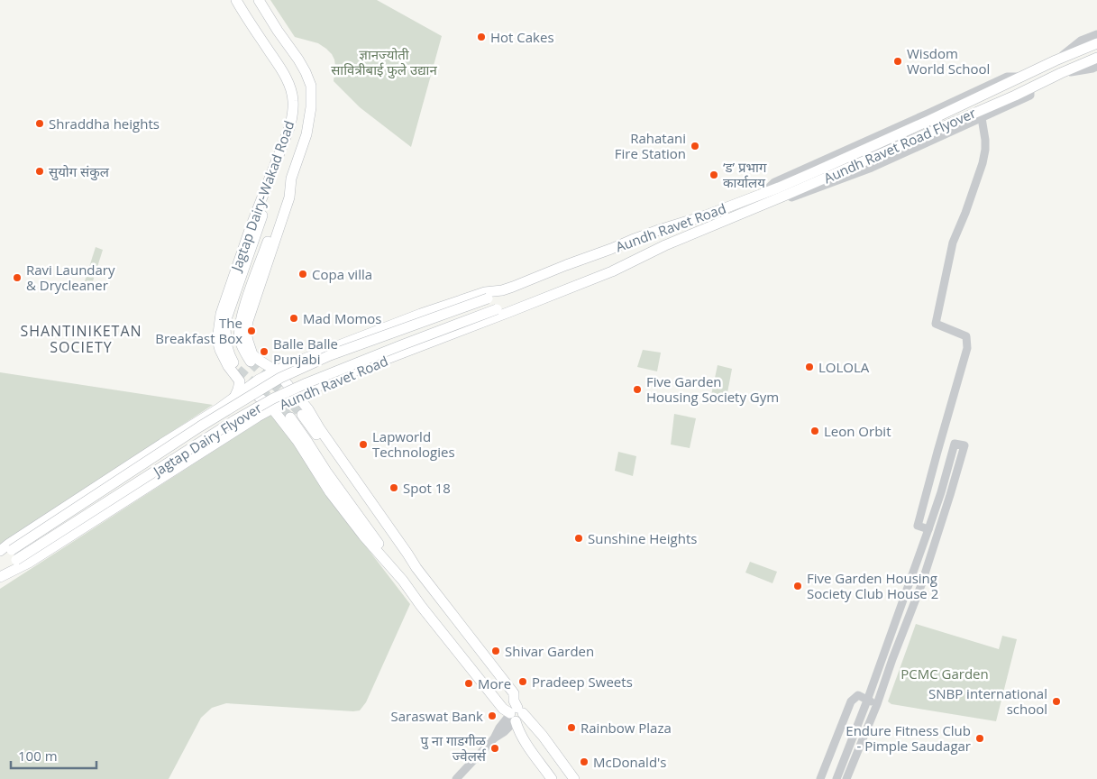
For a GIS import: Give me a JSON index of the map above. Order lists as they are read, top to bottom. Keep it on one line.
{"streets":{"main road":["Aundh Ravet Road Flyover","Jagtap Dairy-Wakad Road","Aundh Ravet Road","Jagtap Dairy Flyover"]},"crossings":[["Aundh Ravet Road Flyover","Aundh Ravet Road"],["Aundh Ravet Road","Jagtap Dairy Flyover"]],"districts":["SHANTINIKETAN SOCIETY"],"parks":["ज्ञानज्योती सावित्रीबाई फुले उद्यान","PCMC Garden"],"places":["Hot Cakes","Wisdom World School","Shraddha heights","Rahatani Fire Station","सुयोग संकुल","‘ड’ प्रभाग कार्यालय","Copa villa","Ravi Laundary & Drycleaner","Mad Momos","The Breakfast Box","Balle Balle Punjabi","LOLOLA","Five Garden Housing Society Gym","Leon Orbit","Lapworld Technologies","Spot 18","Sunshine Heights","Five Garden Housing Society Club House 2","Shivar Garden","Pradeep Sweets","More","SNBP international school","Saraswat Bank","Rainbow Plaza","Endure Fitness Club - Pimple Saudagar","पु ना गाडगीळ ज्वेलर्स","McDonald's"],"scale_bar":"100 m"}
